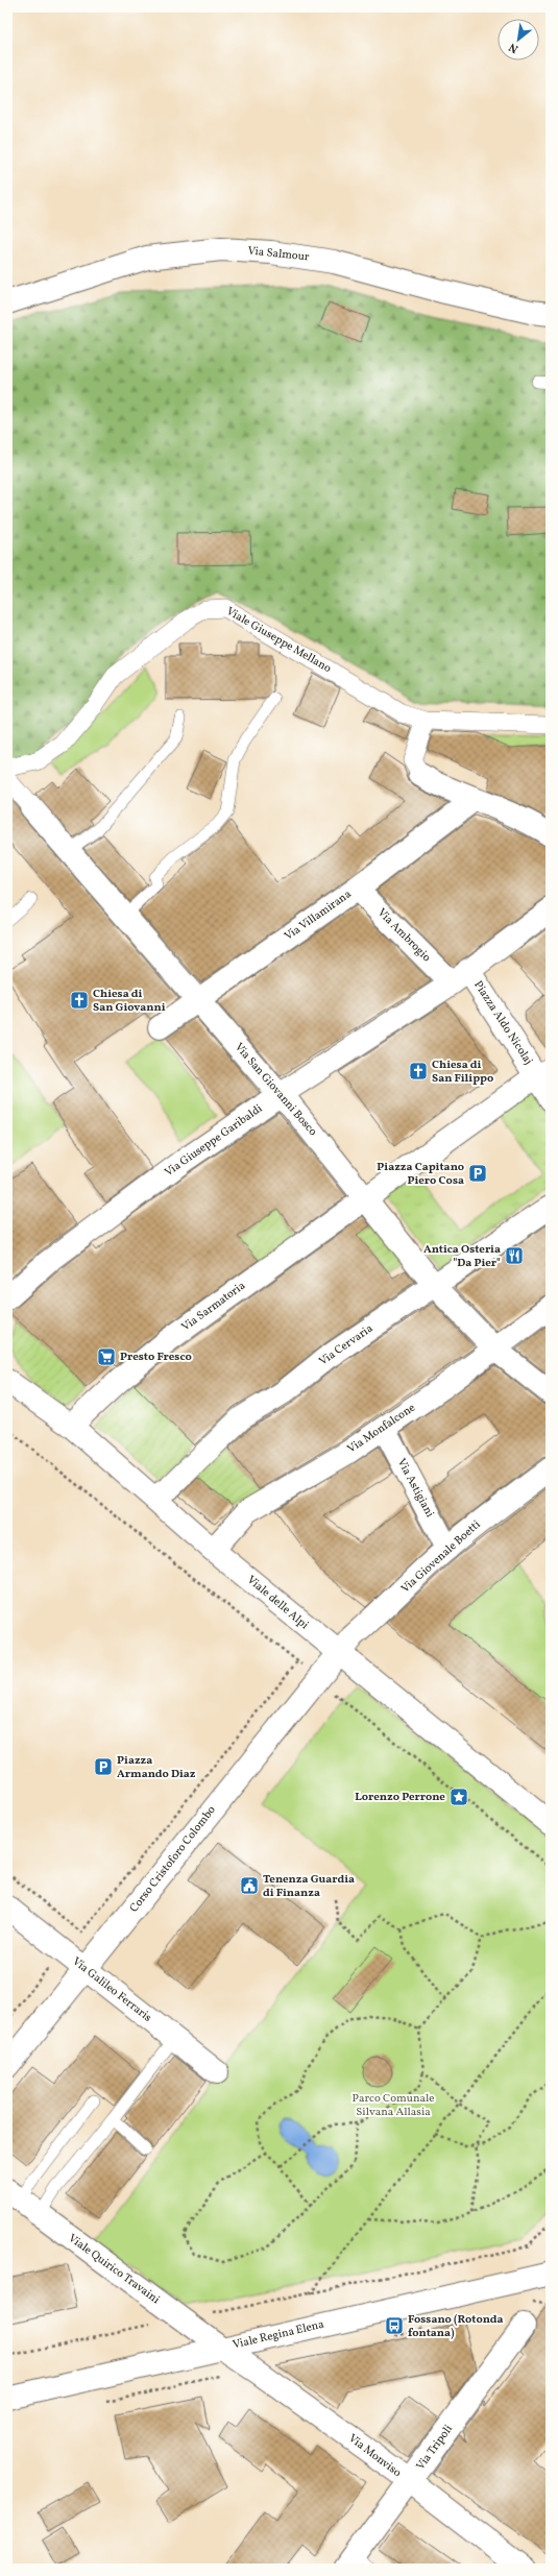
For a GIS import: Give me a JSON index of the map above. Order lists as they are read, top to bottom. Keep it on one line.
{"streets":{"street":["Via Salmour","Viale Giuseppe Mellano","Via Villamirana","Via Ambrogio","Piazza Aldo Nicolaj","Via San Giovanni Bosco","Via Giuseppe Garibaldi","Via Sarmatoria","Via Cervaria","Via Monfalcone","Via Astigiani","Via Giovenale Boetti","Viale delle Alpi","Corso Cristoforo Colombo","Via Galileo Ferraris","Viale Quirico Travaini","Viale Regina Elena","Via Tripoli","Via Monviso"]},"crossings":[["Via Villamirana","Via Ambrogio"],["Via Villamirana","Via San Giovanni Bosco"],["Via Ambrogio","Piazza Aldo Nicolaj"],["Via Ambrogio","Via Giuseppe Garibaldi"],["Piazza Aldo Nicolaj","Via Giuseppe Garibaldi"],["Piazza Aldo Nicolaj","Via Sarmatoria"],["Via San Giovanni Bosco","Via Giuseppe Garibaldi"],["Via San Giovanni Bosco","Via Sarmatoria"],["Via San Giovanni Bosco","Via Cervaria"],["Via San Giovanni Bosco","Via Monfalcone"],["Via Sarmatoria","Viale delle Alpi"],["Via Cervaria","Viale delle Alpi"],["Via Monfalcone","Via Astigiani"],["Via Monfalcone","Viale delle Alpi"],["Via Astigiani","Via Giovenale Boetti"],["Via Giovenale Boetti","Viale delle Alpi"],["Via Giovenale Boetti","Corso Cristoforo Colombo"],["Viale delle Alpi","Corso Cristoforo Colombo"],["Corso Cristoforo Colombo","Via Galileo Ferraris"],["Viale Quirico Travaini","Viale Regina Elena"],["Viale Quirico Travaini","Via Monviso"],["Viale Regina Elena","Via Monviso"],["Via Tripoli","Via Monviso"]],"parks":["Parco Comunale Silvana Allasia"],"places":{"church":["Chiesa di San Giovanni","Chiesa di San Filippo"],"parking":["Piazza Capitano Piero Cosa","Piazza Armando Diaz"],"restaurant":["Antica Osteria \"Da Pier\""],"supermarket":["Presto Fresco"],"place":["Lorenzo Perrone"],"public building":["Tenenza Guardia di Finanza"],"bus stop":["Fossano (Rotonda fontana)"]},"north":"bottom left"}
